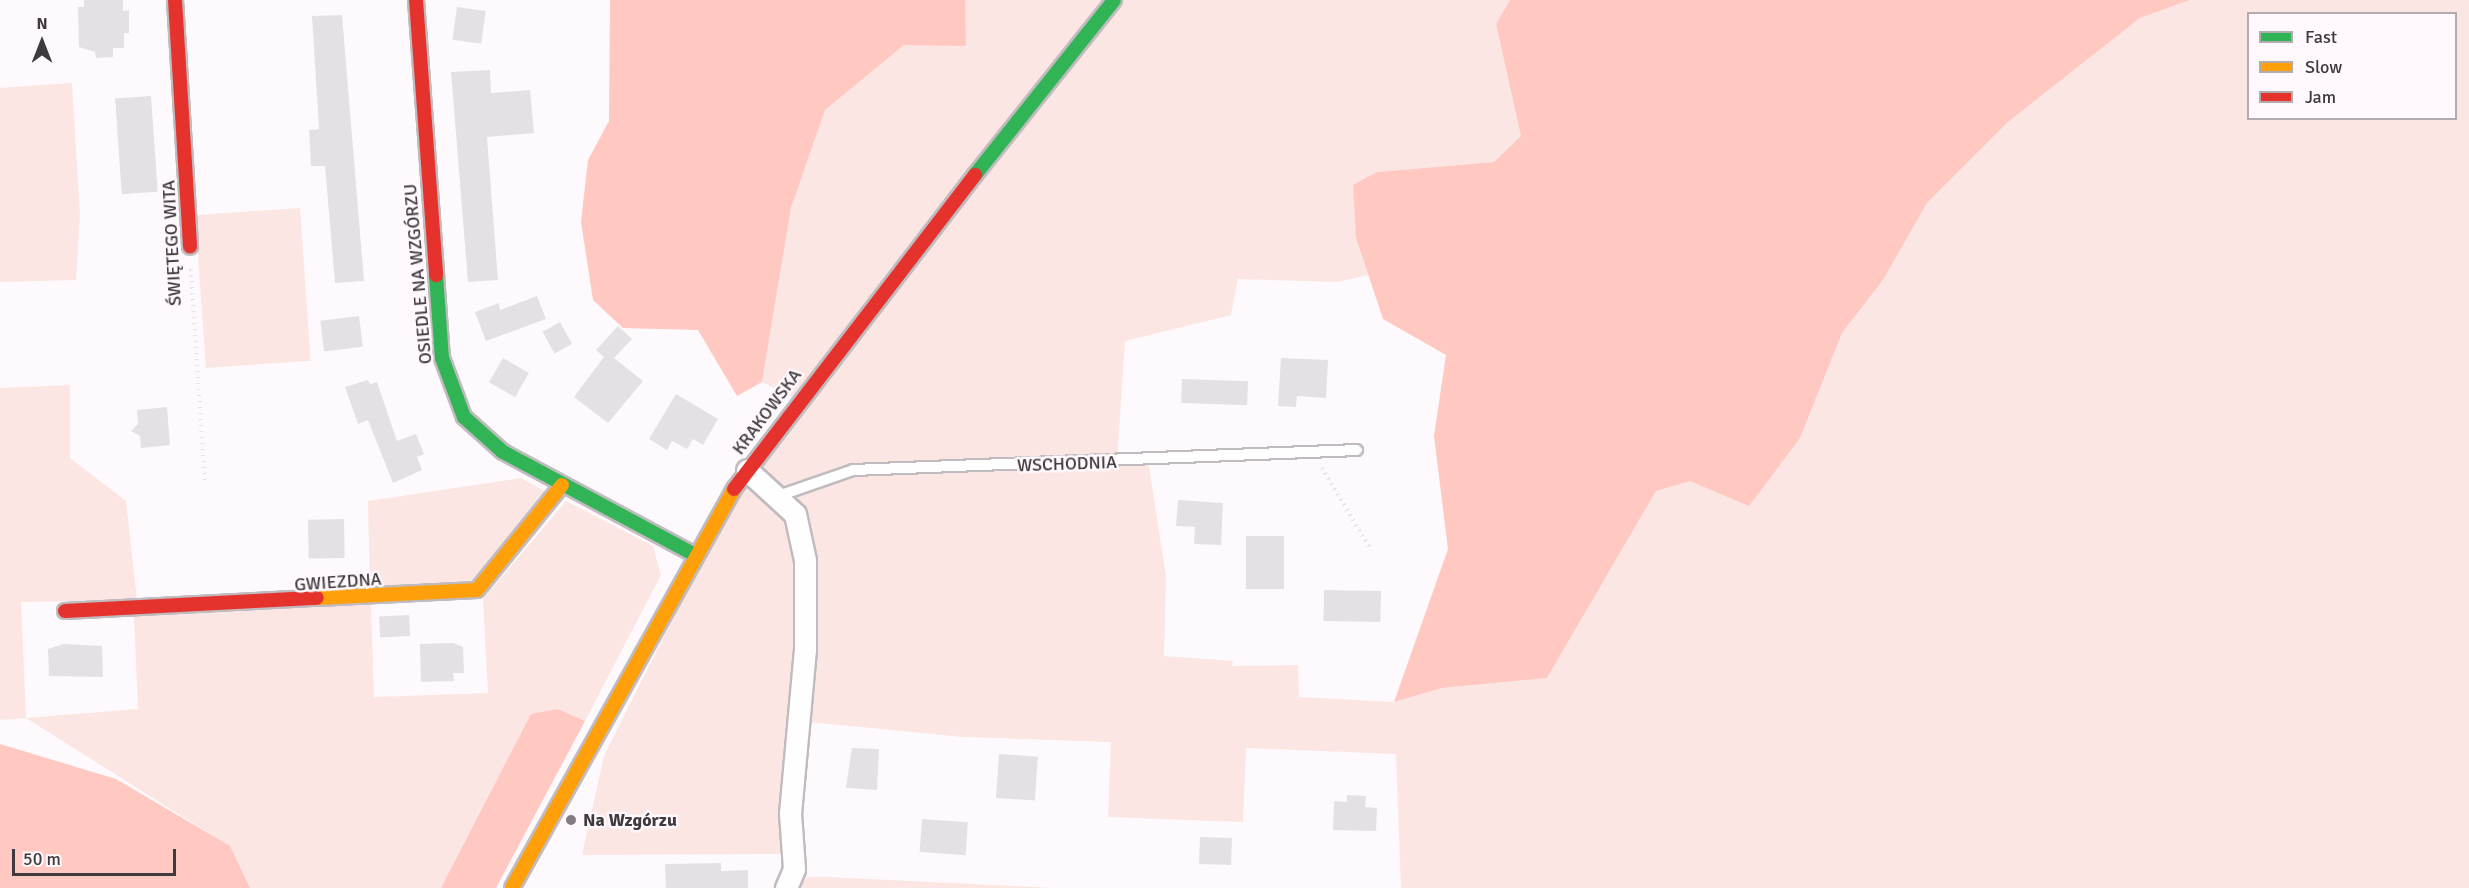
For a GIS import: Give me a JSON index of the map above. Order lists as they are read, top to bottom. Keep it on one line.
{"streets":{"street":["ŚWIĘTEGO WITA","OSIEDLE NA WZGÓRZU","KRAKOWSKA","GWIEZDNA"],"lane":["WSCHODNIA"]},"crossings":[["OSIEDLE NA WZGÓRZU","KRAKOWSKA"],["OSIEDLE NA WZGÓRZU","GWIEZDNA"]],"places":["Na Wzgórzu"],"legend":["Fast","Slow","Jam"],"scale_bar":"50 m","north":"top"}
